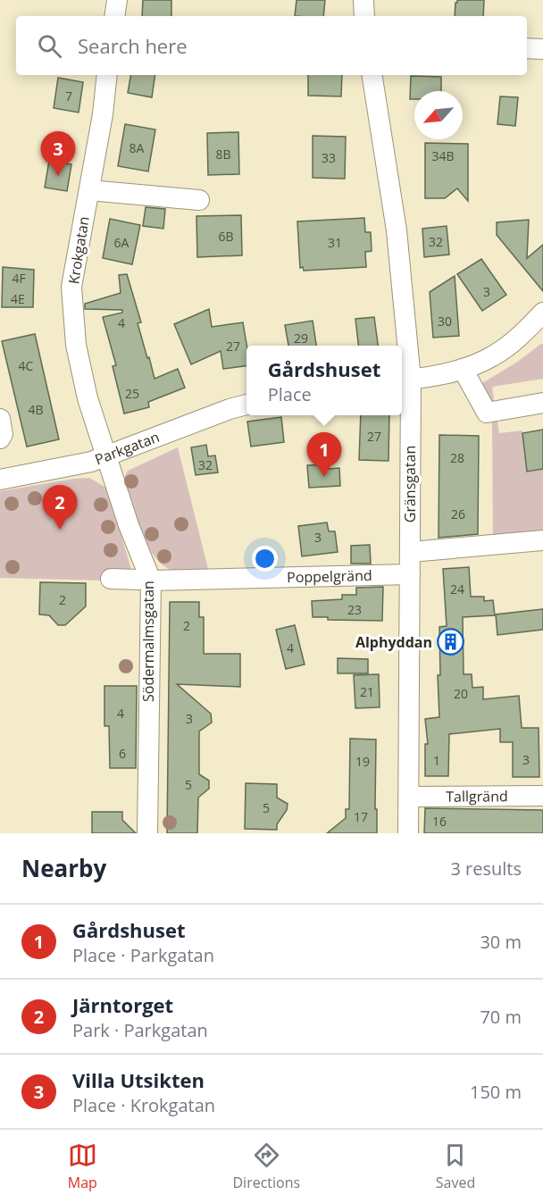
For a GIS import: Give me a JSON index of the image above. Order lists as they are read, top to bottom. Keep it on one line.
{"streets":{"street":["Krokgatan","Parkgatan","Gränsgatan","Poppelgränd","Södermalmsgatan","Tallgränd"]},"crossings":[["Krokgatan","Parkgatan"],["Krokgatan","Södermalmsgatan"],["Parkgatan","Södermalmsgatan"],["Gränsgatan","Poppelgränd"],["Gränsgatan","Tallgränd"],["Poppelgränd","Södermalmsgatan"]],"places":{"building":["Alphyddan"]},"house_numbers":["7","8A","8B","34B","33","6B","32","6A","31","4F","3","4E","30","4","29","27","4C","25","4B","27","28","32","26","3","24","2","23","2","4","21","20","4","3","6","3","1","19","5","5","17","16"],"north":"bottom left","page":{"search":"Search here","pins":["3","1","2"],"popup":["Gårdshuset","Place"],"heading":["Nearby","3 results"],"list":[{"mark":"1","name":"Gårdshuset","note":"Place · Parkgatan","value":"30 m"},{"mark":"2","name":"Järntorget","note":"Park · Parkgatan","value":"70 m"},{"mark":"3","name":"Villa Utsikten","note":"Place · Krokgatan","value":"150 m"}],"nav":["Map","Directions","Saved"]}}
